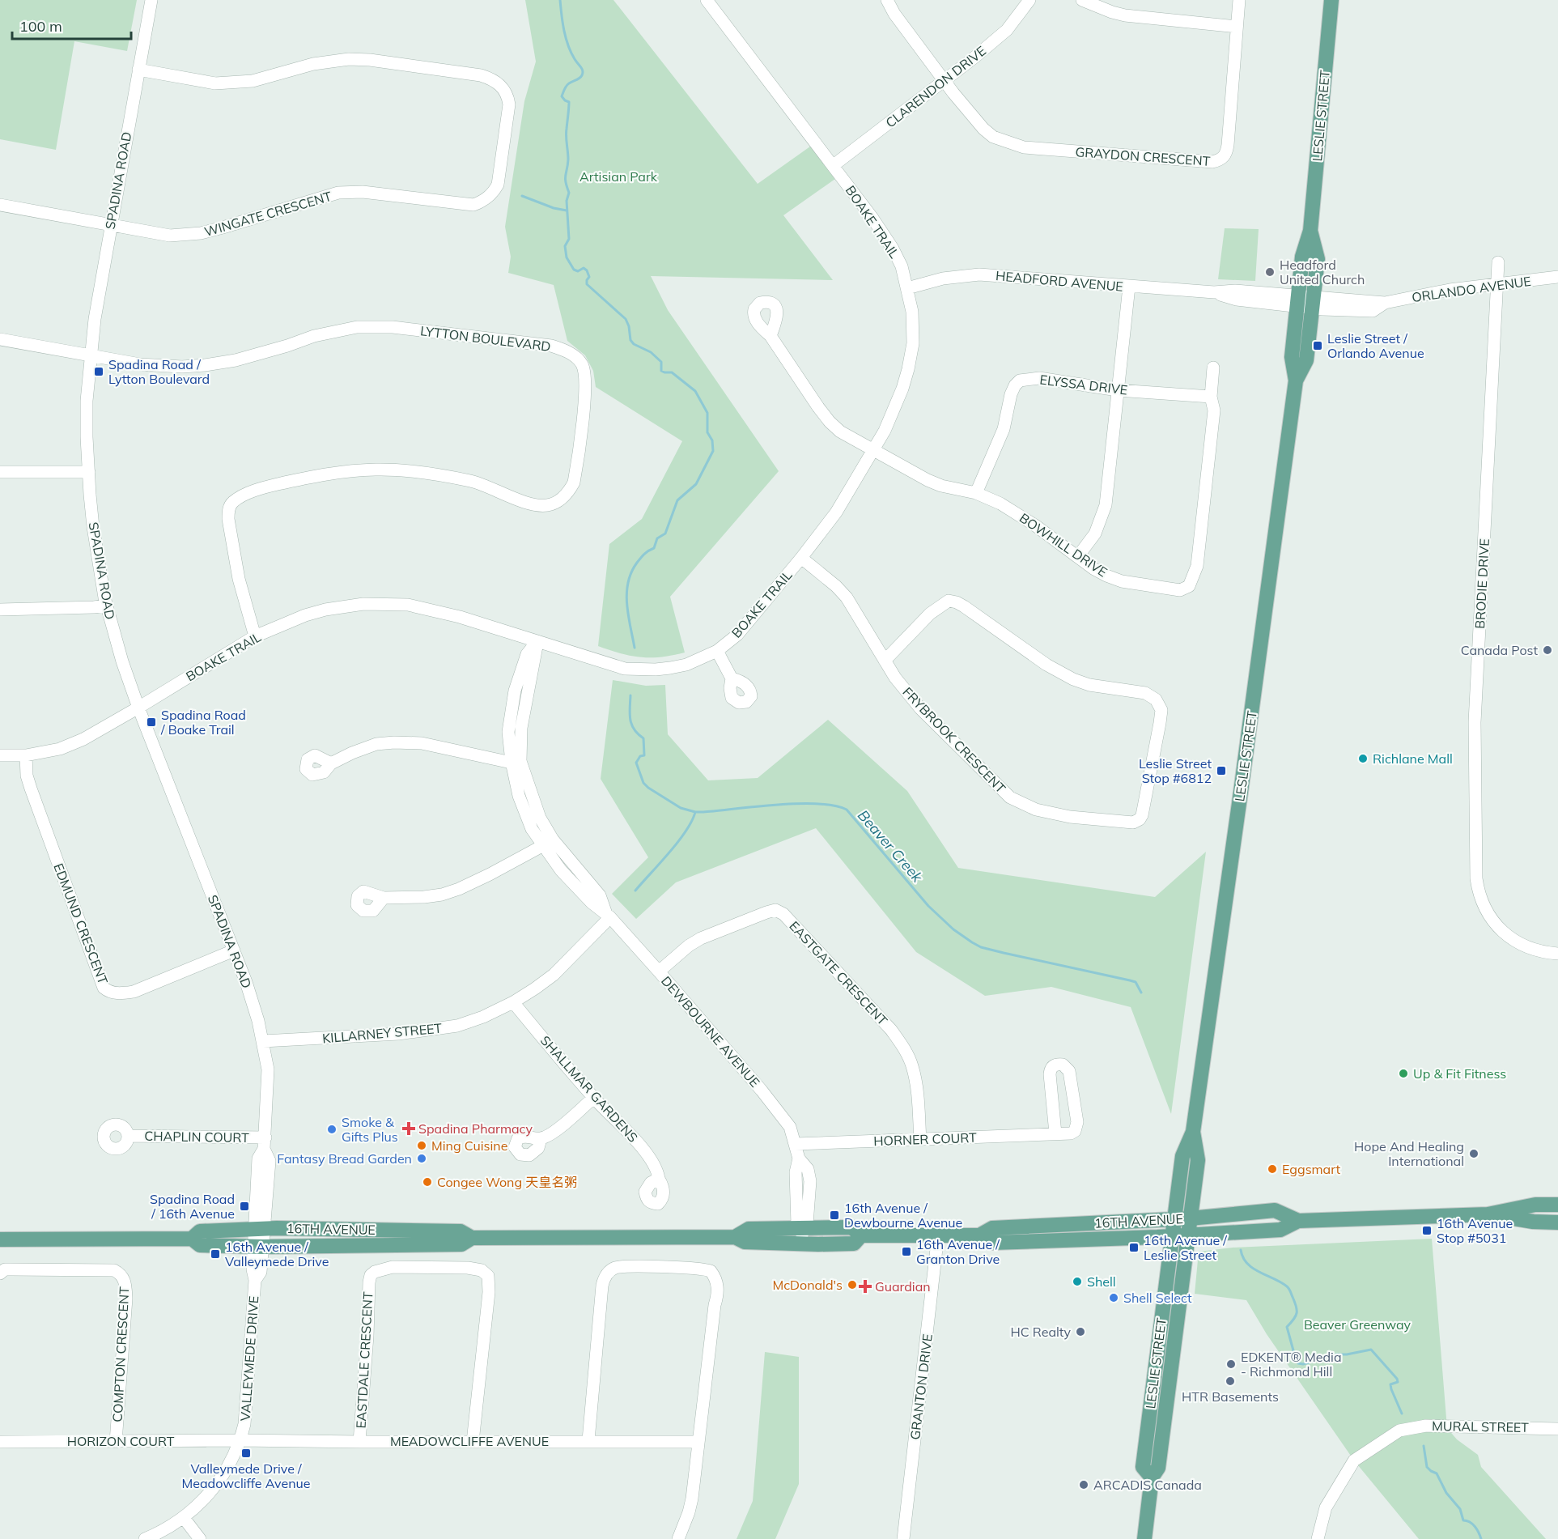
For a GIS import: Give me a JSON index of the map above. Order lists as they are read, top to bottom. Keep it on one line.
{"streets":{"main road":["LESLIE STREET","16TH AVENUE"],"street":["CLARENDON DRIVE","GRAYDON CRESCENT","SPADINA ROAD","WINGATE CRESCENT","BOAKE TRAIL","HEADFORD AVENUE","ORLANDO AVENUE","LYTTON BOULEVARD","ELYSSA DRIVE","BOWHILL DRIVE","BRODIE DRIVE","FRYBROOK CRESCENT","EDMUND CRESCENT","EASTGATE CRESCENT","DEWBOURNE AVENUE","KILLARNEY STREET","SHALLMAR GARDENS","CHAPLIN COURT","HORNER COURT","COMPTON CRESCENT","VALLEYMEDE DRIVE","EASTDALE CRESCENT","GRANTON DRIVE","MURAL STREET","HORIZON COURT","MEADOWCLIFFE AVENUE"]},"crossings":[["CLARENDON DRIVE","GRAYDON CRESCENT"],["CLARENDON DRIVE","BOAKE TRAIL"],["LESLIE STREET","HEADFORD AVENUE"],["LESLIE STREET","ORLANDO AVENUE"],["LESLIE STREET","16TH AVENUE"],["SPADINA ROAD","WINGATE CRESCENT"],["SPADINA ROAD","BOAKE TRAIL"],["SPADINA ROAD","LYTTON BOULEVARD"],["SPADINA ROAD","EDMUND CRESCENT"],["SPADINA ROAD","KILLARNEY STREET"],["SPADINA ROAD","CHAPLIN COURT"],["SPADINA ROAD","16TH AVENUE"],["SPADINA ROAD","VALLEYMEDE DRIVE"],["BOAKE TRAIL","HEADFORD AVENUE"],["BOAKE TRAIL","LYTTON BOULEVARD"],["BOAKE TRAIL","BOWHILL DRIVE"],["BOAKE TRAIL","FRYBROOK CRESCENT"],["BOAKE TRAIL","EDMUND CRESCENT"],["BOAKE TRAIL","DEWBOURNE AVENUE"],["HEADFORD AVENUE","ORLANDO AVENUE"],["ORLANDO AVENUE","BRODIE DRIVE"],["ELYSSA DRIVE","BOWHILL DRIVE"],["EASTGATE CRESCENT","DEWBOURNE AVENUE"],["EASTGATE CRESCENT","HORNER COURT"],["DEWBOURNE AVENUE","KILLARNEY STREET"],["DEWBOURNE AVENUE","HORNER COURT"],["DEWBOURNE AVENUE","16TH AVENUE"],["KILLARNEY STREET","SHALLMAR GARDENS"],["16TH AVENUE","VALLEYMEDE DRIVE"],["16TH AVENUE","GRANTON DRIVE"],["COMPTON CRESCENT","HORIZON COURT"],["VALLEYMEDE DRIVE","HORIZON COURT"],["VALLEYMEDE DRIVE","MEADOWCLIFFE AVENUE"],["EASTDALE CRESCENT","MEADOWCLIFFE AVENUE"],["HORIZON COURT","MEADOWCLIFFE AVENUE"]],"water":["Beaver Creek"],"parks":["Artisian Park","Beaver Greenway"],"places":{"other":["Headford United Church","Canada Post","Richlane Mall","Up & Fit Fitness","Smoke & Gifts Plus","Ming Cuisine","Hope And Healing International","Fantasy Bread Garden","Eggsmart","Congee Wong 天皇名粥","Shell","McDonald's","Shell Select","HC Realty","EDKENT® Media - Richmond Hill","HTR Basements","ARCADIS Canada"],"transit":["Leslie Street / Orlando Avenue","Spadina Road / Lytton Boulevard","Spadina Road / Boake Trail","Leslie Street Stop #6812","Spadina Road / 16th Avenue","16th Avenue / Dewbourne Avenue","16th Avenue Stop #5031","16th Avenue / Leslie Street","16th Avenue / Granton Drive","16th Avenue / Valleymede Drive","Valleymede Drive / Meadowcliffe Avenue"],"health":["Spadina Pharmacy","Guardian"]},"scale_bar":"100 m"}
